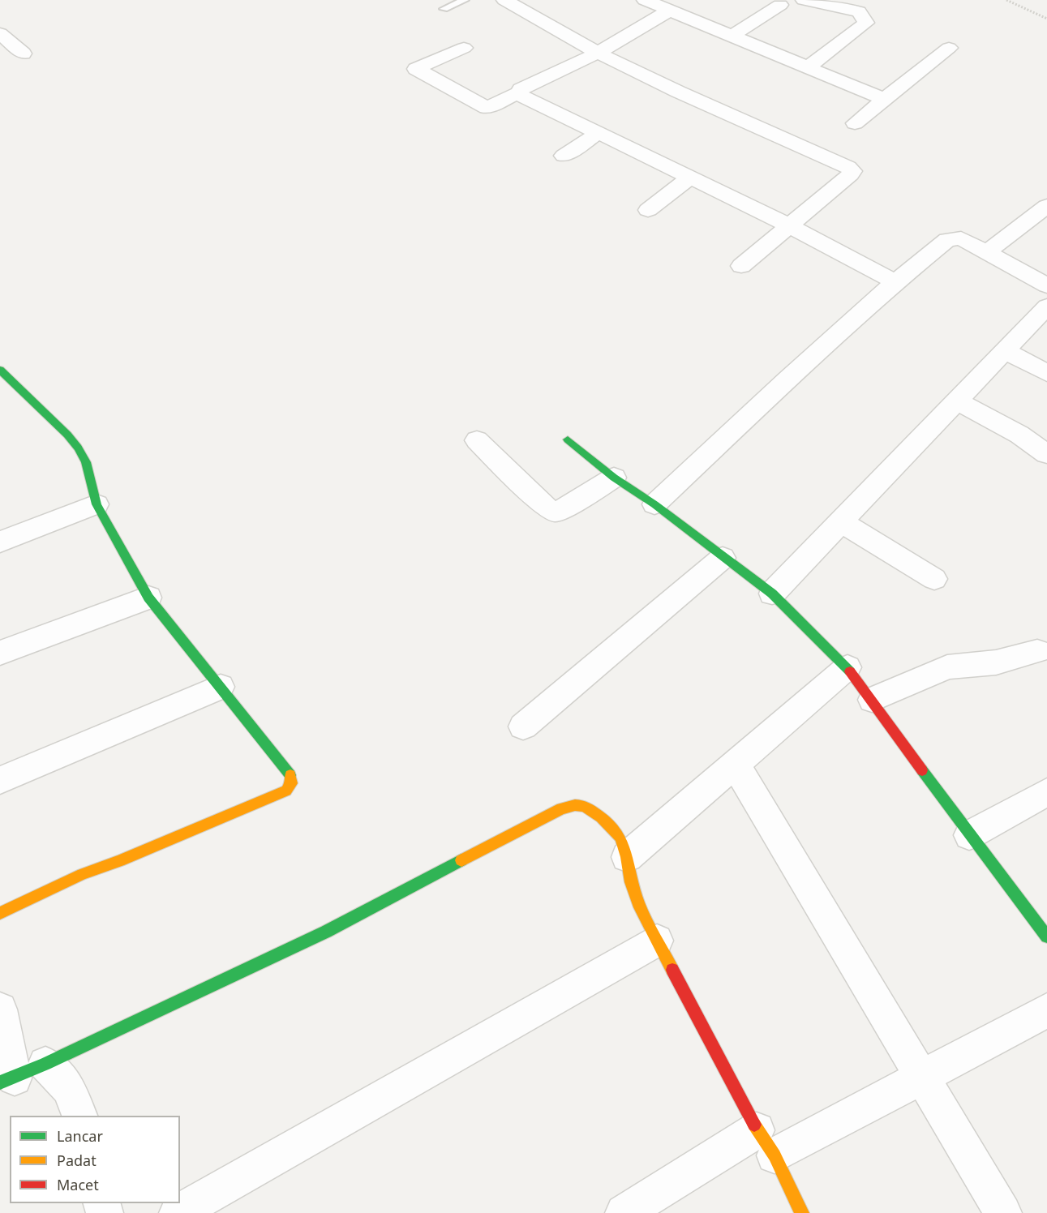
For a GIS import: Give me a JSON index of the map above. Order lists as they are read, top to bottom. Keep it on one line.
{"legend":["Lancar","Padat","Macet"]}
